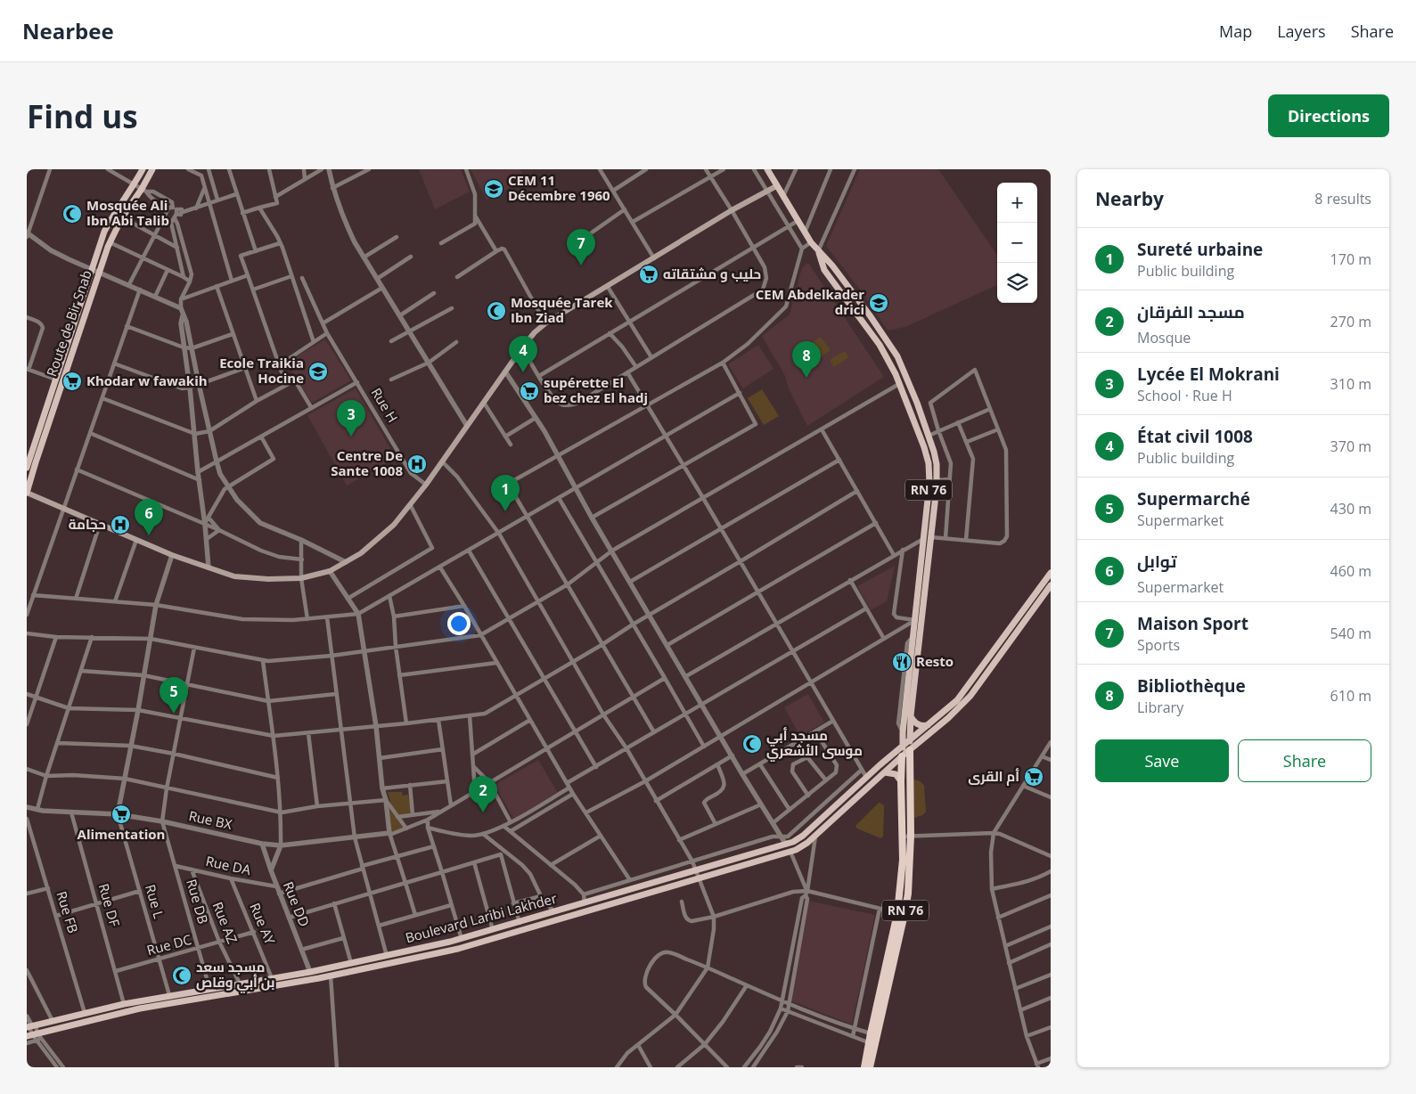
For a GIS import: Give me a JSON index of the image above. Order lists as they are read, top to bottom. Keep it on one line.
{"streets":{"highway":["RN 76"],"main road":["Route de Bir Snab","Boulevard Laribi Lakhder"],"street":["Rue H","Rue BX","Rue DA","Rue L","Rue DB","Rue DD","Rue DF","Rue FB","Rue AZ","Rue AY","Rue DC"]},"crossings":[["RN 76","Boulevard Laribi Lakhder"],["Rue BX","Rue L"],["Rue BX","Rue DB"],["Rue BX","Rue DD"],["Rue BX","Rue DF"],["Rue DA","Rue DB"],["Rue DA","Rue DD"],["Rue DA","Rue AZ"],["Rue DA","Rue AY"],["Rue L","Boulevard Laribi Lakhder"],["Rue L","Rue DC"],["Rue DB","Boulevard Laribi Lakhder"],["Rue DB","Rue DC"],["Rue DD","Boulevard Laribi Lakhder"],["Rue DF","Boulevard Laribi Lakhder"],["Rue DF","Rue DC"],["Rue FB","Boulevard Laribi Lakhder"],["Boulevard Laribi Lakhder","Rue AZ"],["Boulevard Laribi Lakhder","Rue AY"],["Rue AZ","Rue DC"],["Rue AY","Rue DC"]],"places":{"school or university":["CEM 11 Décembre 1960","CEM Abdelkader drici","Ecole Traikia Hocine"],"mosque":["Mosquée Ali Ibn Abi Talib","Mosquée Tarek Ibn Ziad","مسجد أبي موسى الأشعري","مسجد سعد بن أبي وقاص"],"supermarket":["حليب و مشتقاته","Khodar w fawakih","supérette El bez chez El hadj","أم القرى","Alimentation"],"hospital":["Centre De Sante 1008","حجامة"],"restaurant":["Resto"]},"page":{"header":"Nearbee","nav":["Map","Layers","Share"],"buttons":["Directions",["Save","Share"]],"title":"Find us","heading":["Nearby","8 results"],"map_buttons":["+","−"],"list":[{"mark":"1","name":"Sureté urbaine","note":"Public building","value":"170 m"},{"mark":"2","name":"مسجد الفرقان","note":"Mosque","value":"270 m"},{"mark":"3","name":"Lycée El Mokrani","note":"School · Rue H","value":"310 m"},{"mark":"4","name":"État civil 1008","note":"Public building","value":"370 m"},{"mark":"5","name":"Supermarché","note":"Supermarket","value":"430 m"},{"mark":"6","name":"توابل","note":"Supermarket","value":"460 m"},{"mark":"7","name":"Maison Sport","note":"Sports","value":"540 m"},{"mark":"8","name":"Bibliothèque","note":"Library","value":"610 m"}],"pins":["7","4","8","3","1","6","5","2"]}}
